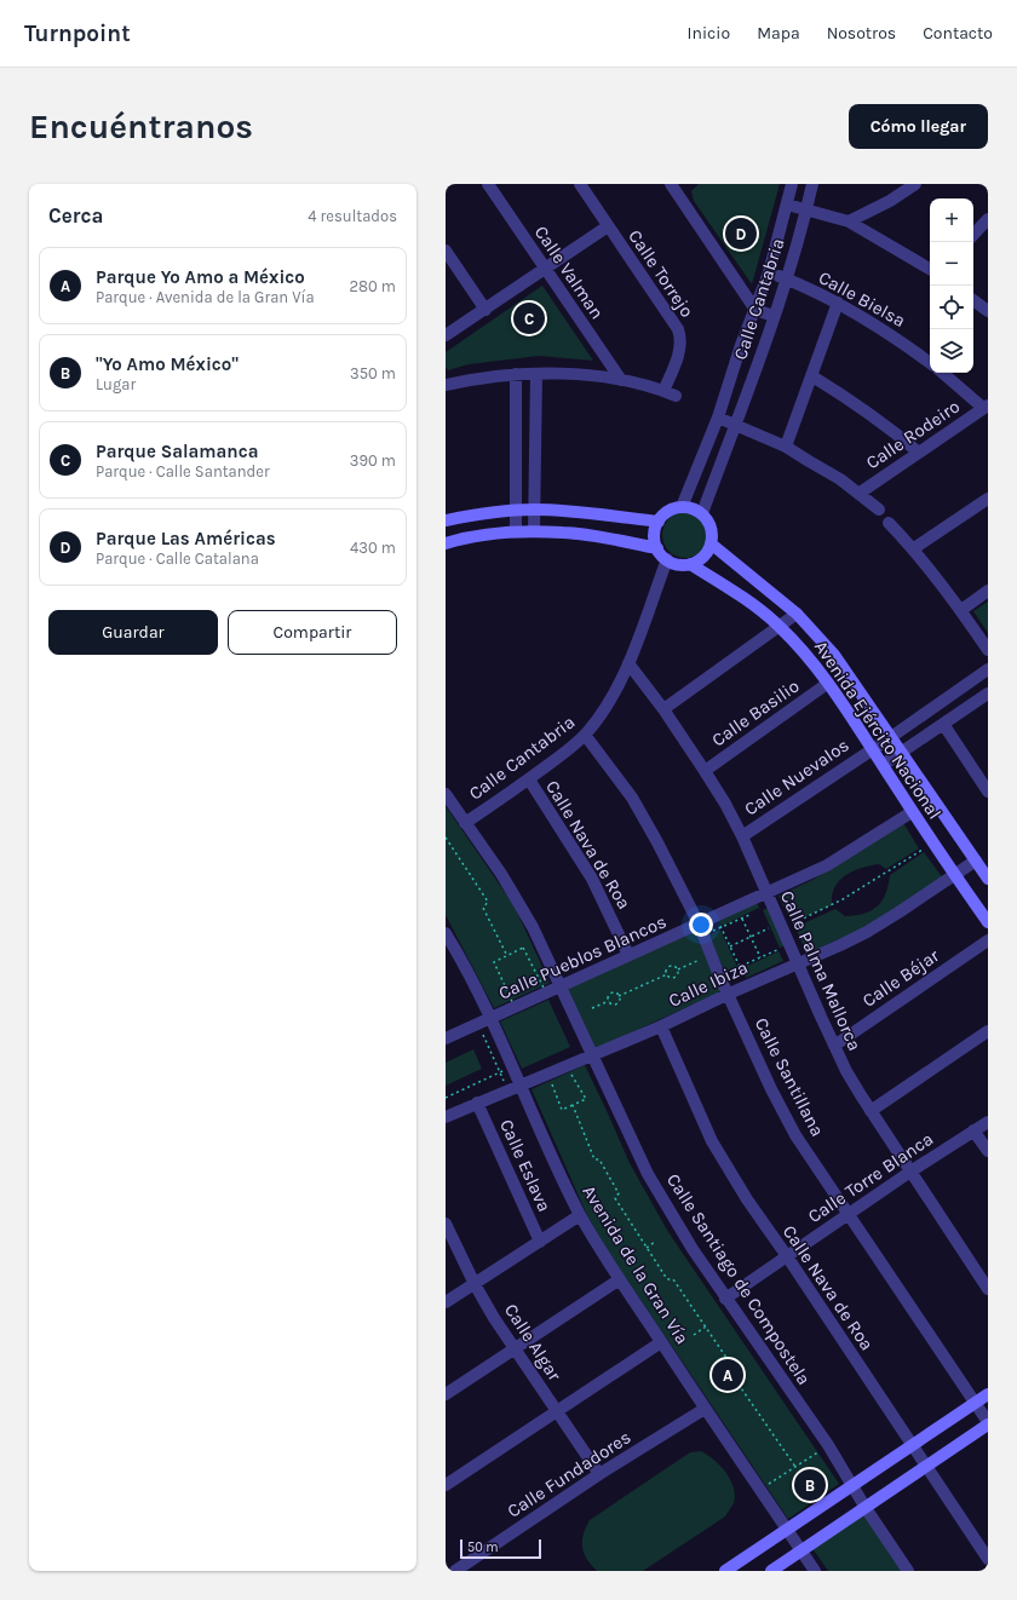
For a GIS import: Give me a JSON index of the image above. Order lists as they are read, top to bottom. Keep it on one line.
{"streets":{"street":["Calle Valman","Calle Torrejo","Calle Cantabria","Calle Bielsa","Calle Rodeiro","Calle Basilio","Avenida Ejército Nacional","Calle Nuevalos","Calle Nava de Roa","Calle Pueblos Blancos","Calle Palma Mallorca","Calle Béjar","Calle Ibiza","Calle Santillana","Calle Eslava","Calle Torre Blanca","Avenida de la Gran Vía","Calle Santiago de Compostela","Calle Algar","Calle Fundadores"]},"crossings":[["Calle Cantabria","Calle Bielsa"],["Calle Cantabria","Avenida Ejército Nacional"],["Calle Cantabria","Calle Nava de Roa"],["Calle Cantabria","Calle Palma Mallorca"],["Calle Cantabria","Calle Santillana"],["Calle Cantabria","Calle Santiago de Compostela"],["Calle Basilio","Avenida Ejército Nacional"],["Calle Basilio","Calle Palma Mallorca"],["Avenida Ejército Nacional","Calle Nuevalos"],["Avenida Ejército Nacional","Calle Pueblos Blancos"],["Avenida Ejército Nacional","Calle Ibiza"],["Calle Nuevalos","Calle Palma Mallorca"],["Calle Nava de Roa","Calle Pueblos Blancos"],["Calle Nava de Roa","Calle Ibiza"],["Calle Nava de Roa","Calle Torre Blanca"],["Calle Pueblos Blancos","Calle Palma Mallorca"],["Calle Pueblos Blancos","Calle Santillana"],["Calle Pueblos Blancos","Avenida de la Gran Vía"],["Calle Pueblos Blancos","Calle Santiago de Compostela"],["Calle Palma Mallorca","Calle Béjar"],["Calle Palma Mallorca","Calle Ibiza"],["Calle Palma Mallorca","Calle Torre Blanca"],["Calle Ibiza","Calle Santillana"],["Calle Ibiza","Calle Eslava"],["Calle Ibiza","Avenida de la Gran Vía"],["Calle Ibiza","Calle Santiago de Compostela"],["Calle Santillana","Calle Torre Blanca"],["Calle Torre Blanca","Calle Santiago de Compostela"],["Avenida de la Gran Vía","Calle Fundadores"],["Calle Algar","Calle Fundadores"]],"scale_bar":"50 m","page":{"header":"Turnpoint","nav":["Inicio","Mapa","Nosotros","Contacto"],"buttons":["Cómo llegar",["Guardar","Compartir"]],"title":"Encuéntranos","heading":["Cerca","4 resultados"],"map_buttons":["+","−"],"pins":["D","C","A","B"],"list":[{"mark":"A","name":"Parque Yo Amo a México","note":"Parque · Avenida de la Gran Vía","value":"280 m"},{"mark":"B","name":"\"Yo Amo México\"","note":"Lugar","value":"350 m"},{"mark":"C","name":"Parque Salamanca","note":"Parque · Calle Santander","value":"390 m"},{"mark":"D","name":"Parque Las Américas","note":"Parque · Calle Catalana","value":"430 m"}],"scale":"50 m"}}
